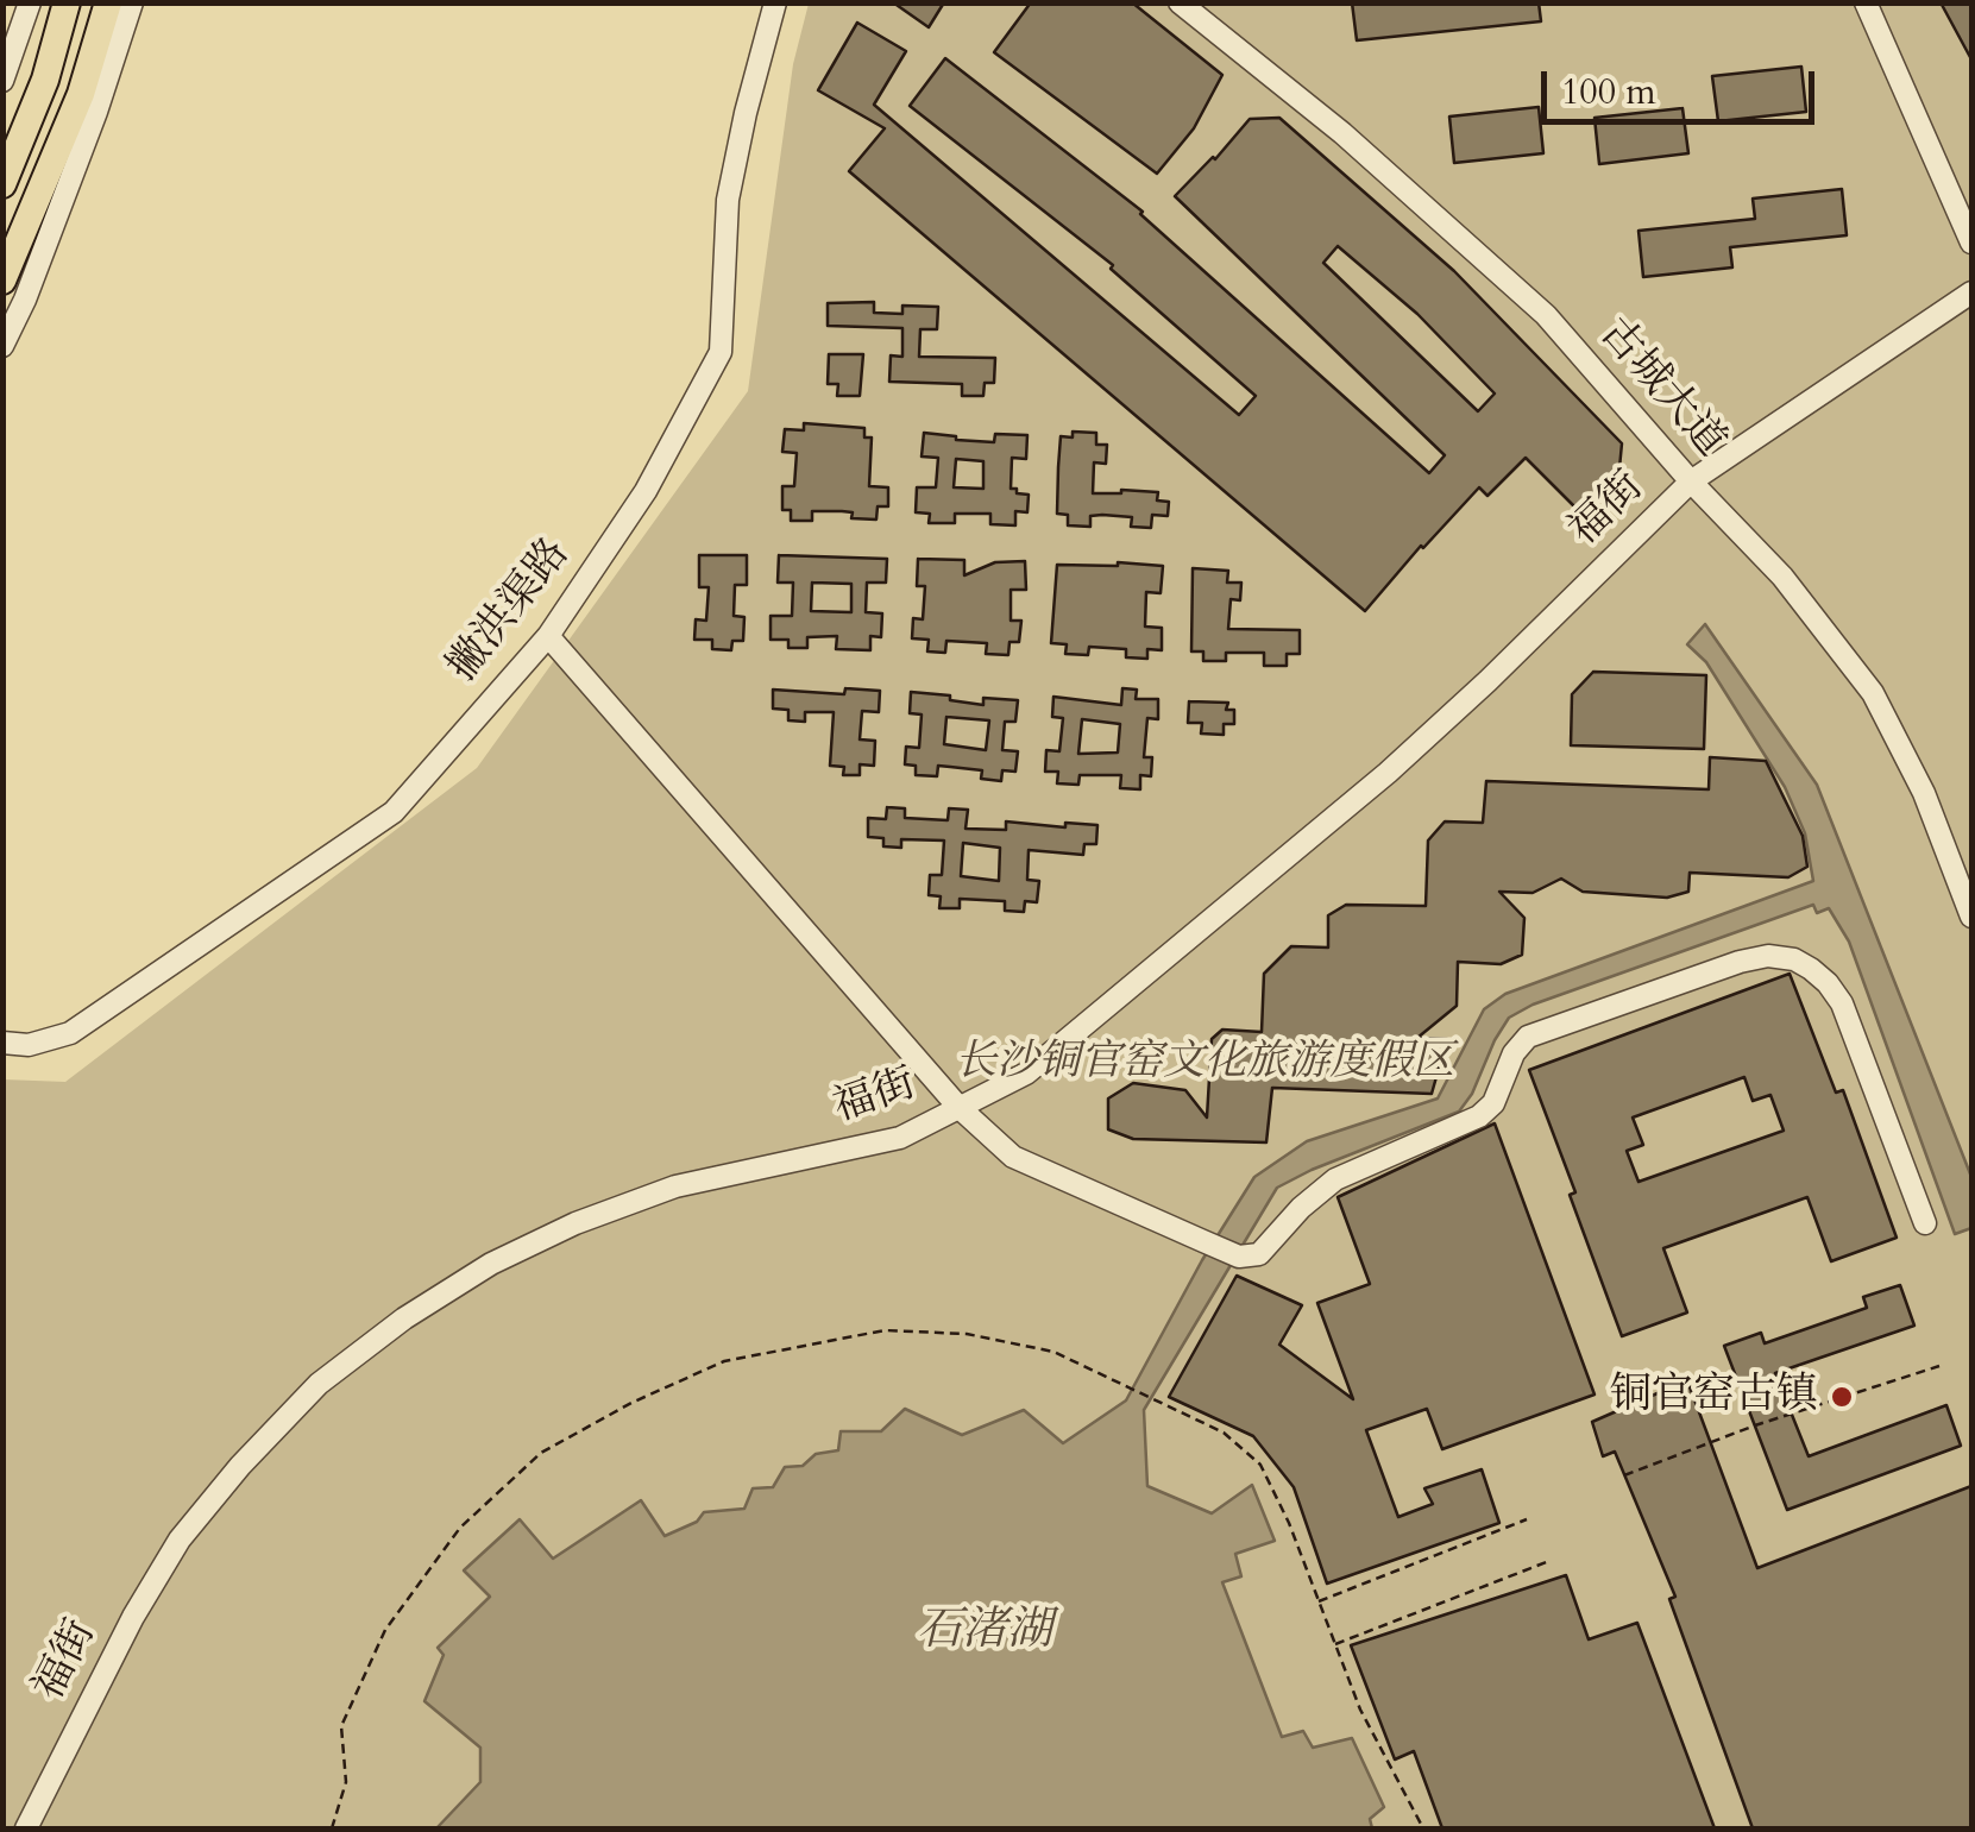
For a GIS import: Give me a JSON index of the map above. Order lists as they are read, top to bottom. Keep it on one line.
{"streets":{"street":["古城大道","福街","撇洪渠路"]},"crossings":[["古城大道","福街"]],"water":["石渚湖"],"parks":["长沙铜官窑文化旅游度假区"],"places":["铜官窑古镇"],"scale_bar":"100 m"}
